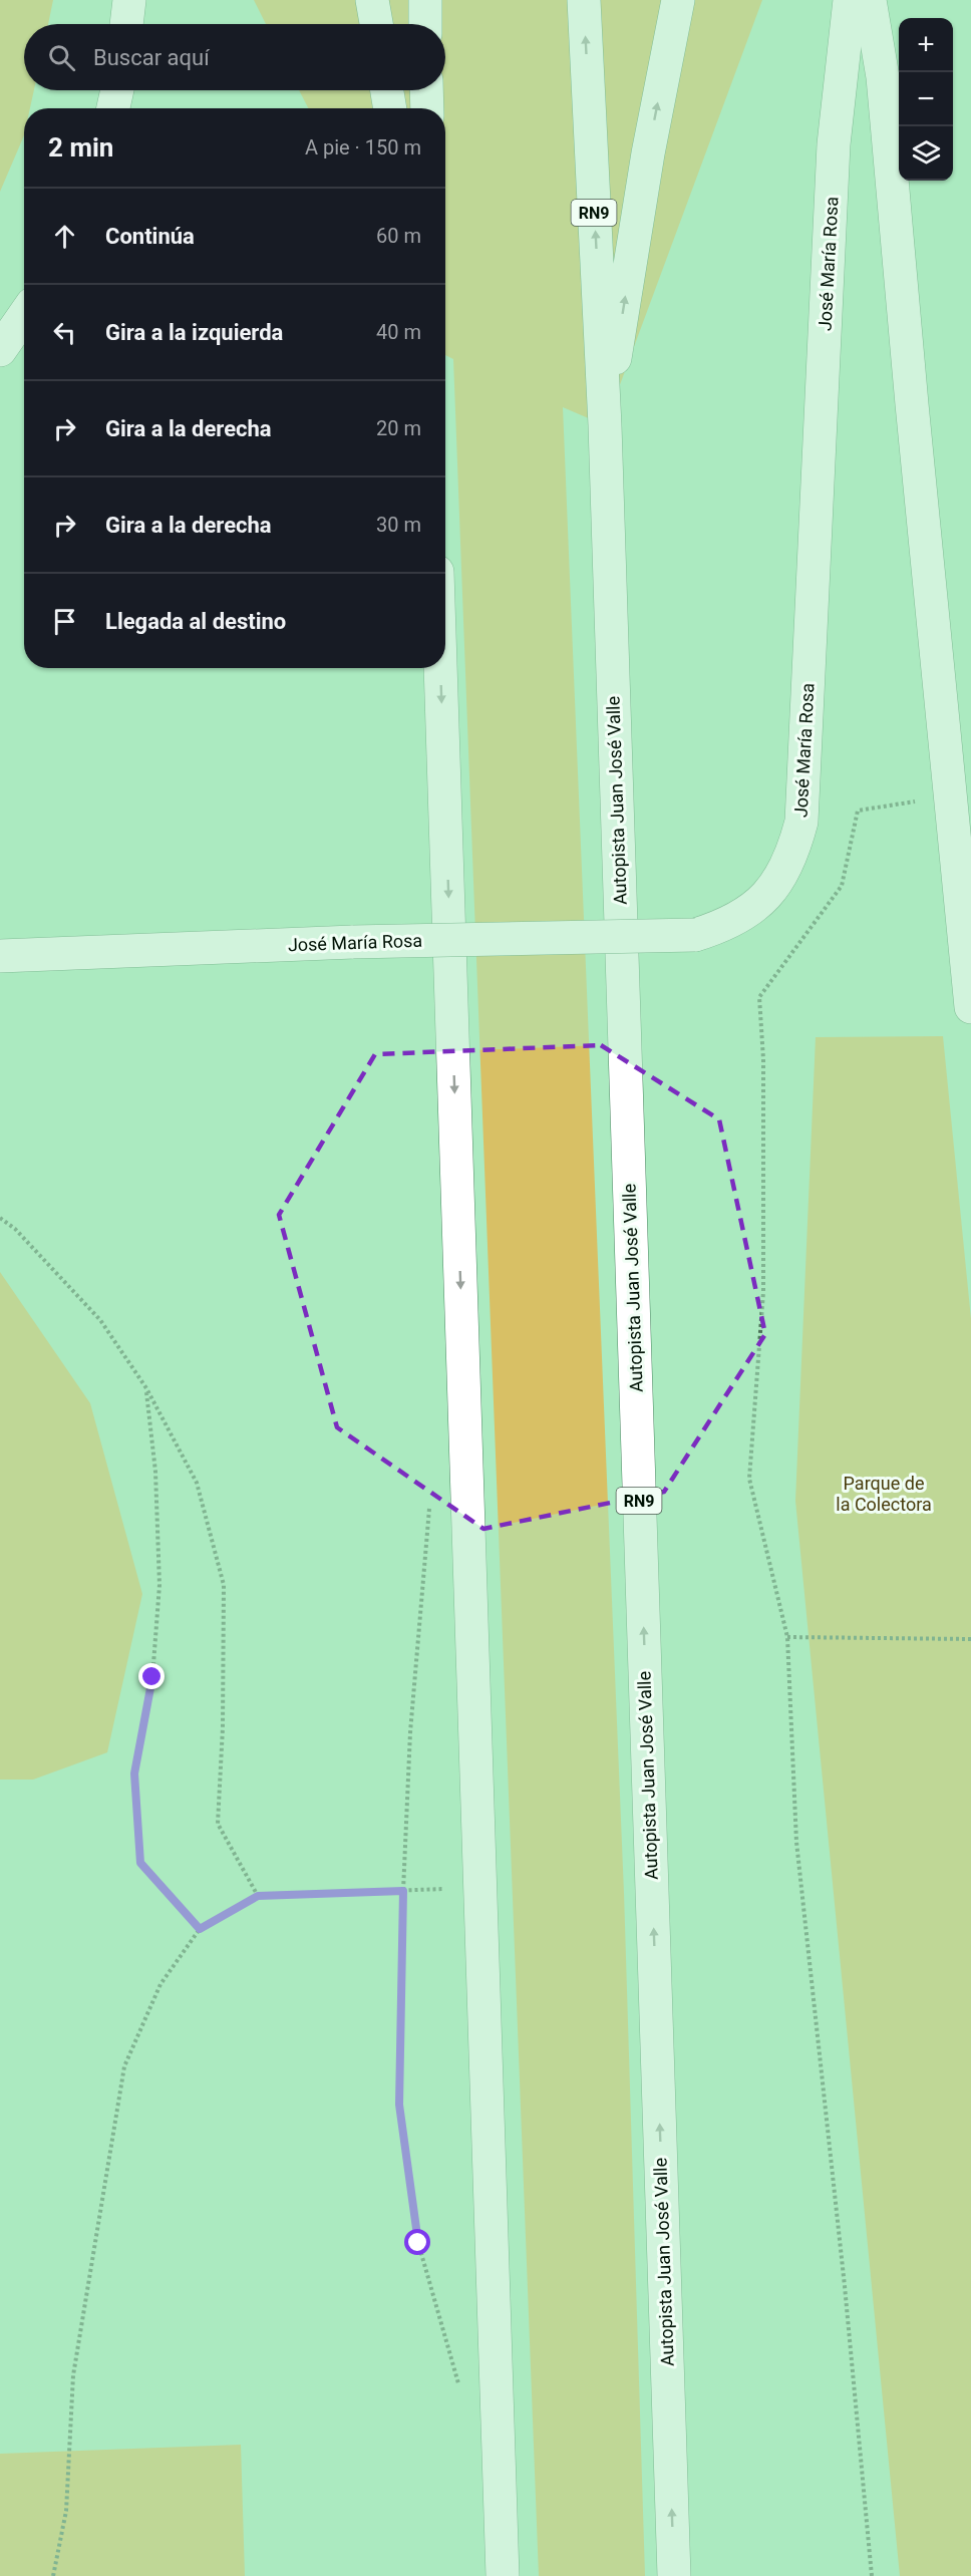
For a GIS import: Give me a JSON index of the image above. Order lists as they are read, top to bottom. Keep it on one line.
{"streets":{"main road":["RN9","José María Rosa","Autopista Juan José Valle"]},"parks":["Parque de la Colectora"],"page":{"map_buttons":["+","−"],"search":"Buscar aquí","heading":["2 min","A pie · 150 m"],"list":[["Continúa","60 m"],["Gira a la izquierda","40 m"],["Gira a la derecha","20 m"],["Gira a la derecha","30 m"],"Llegada al destino"]}}
